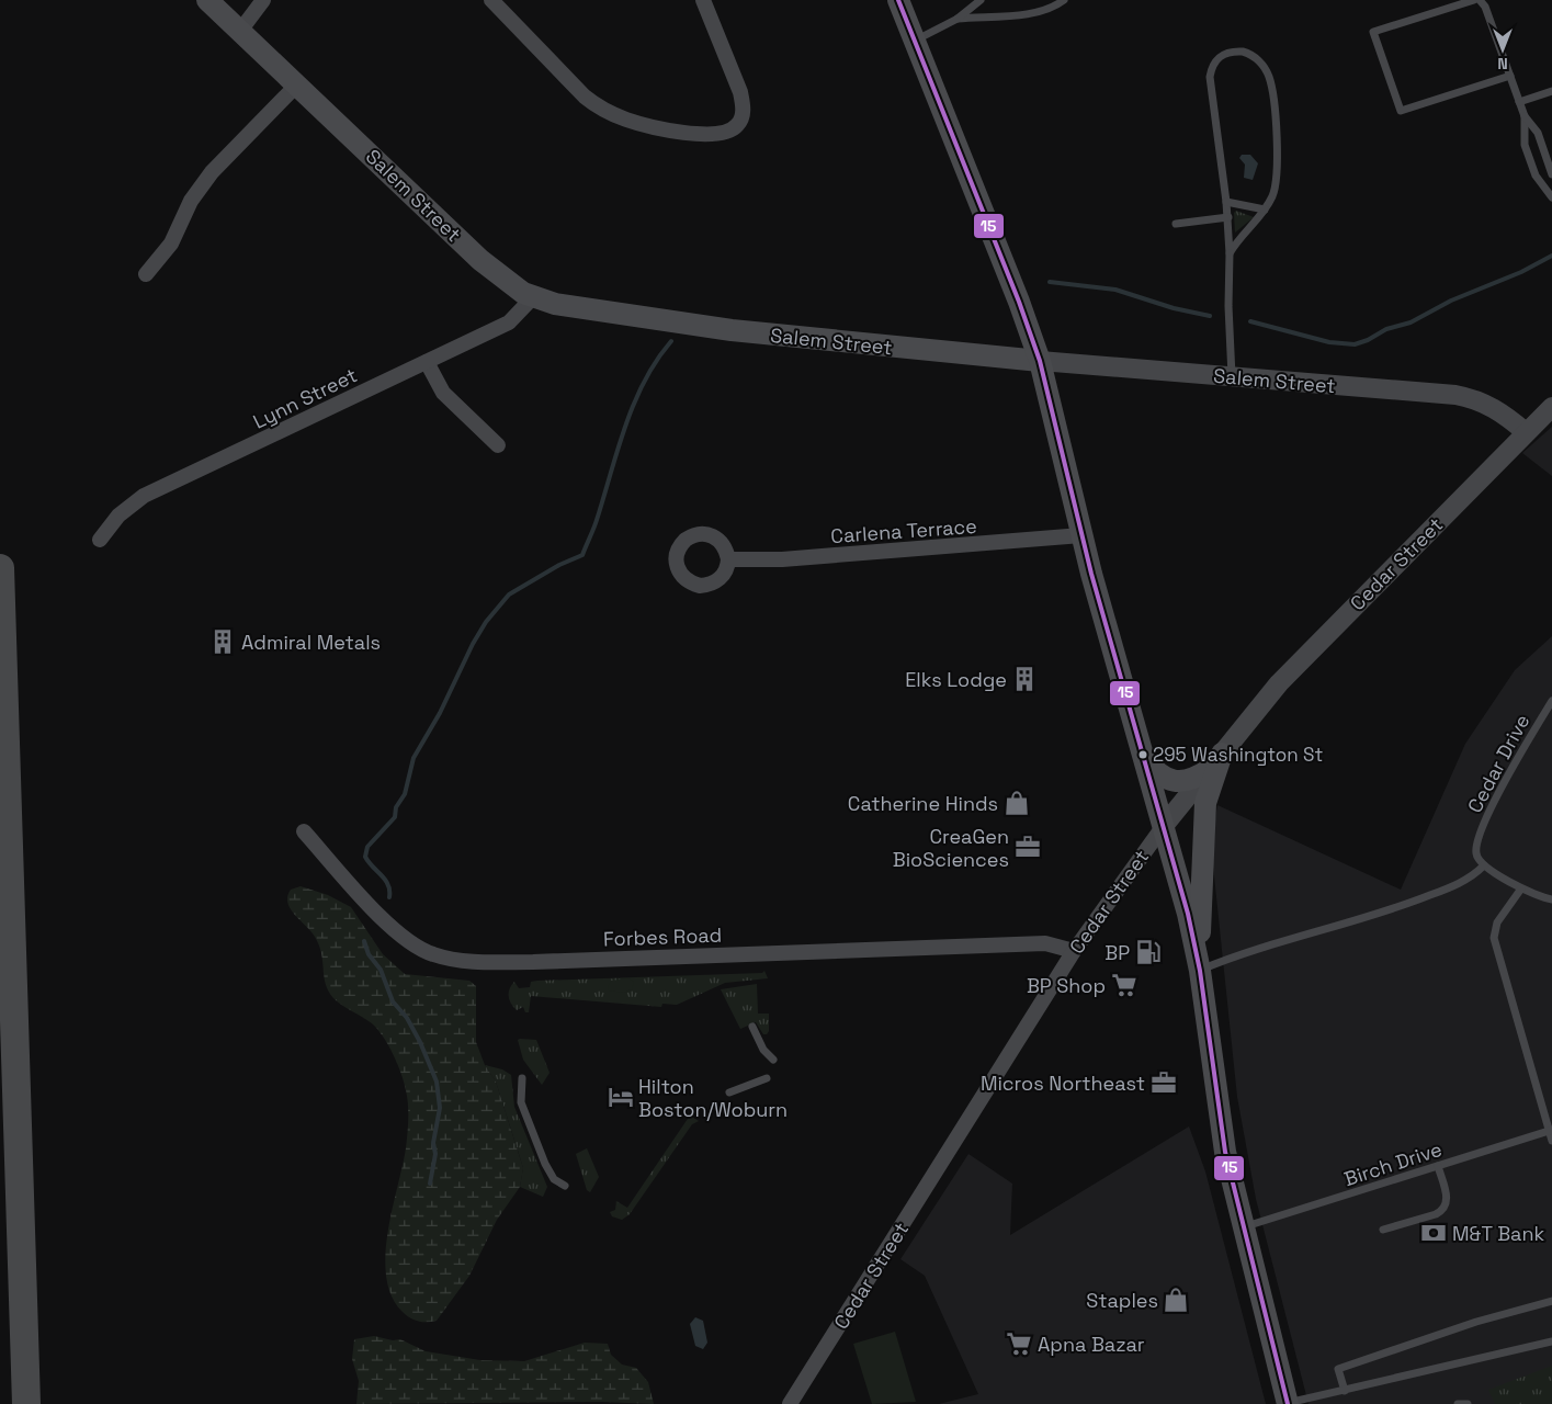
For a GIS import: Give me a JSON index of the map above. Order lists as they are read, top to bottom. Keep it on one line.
{"streets":{"main road":["Salem Street"],"street":["Lynn Street","Carlena Terrace","Cedar Street","Forbes Road"],"lane":["Cedar Drive","Birch Drive"]},"crossings":[["Salem Street","Lynn Street"],["Salem Street","Cedar Street"],["Cedar Street","Forbes Road"]],"places":{"building":["Admiral Metals","Elks Lodge"],"other":["295 Washington St"],"shop":["Catherine Hinds","Staples"],"office":["CreaGen BioSciences","Micros Northeast"],"fuel station":["BP"],"supermarket":["BP Shop","Apna Bazar"],"hotel":["Hilton Boston/Woburn"],"bank":["M&T Bank"]},"lines":["transit line 15"],"north":"bottom"}
